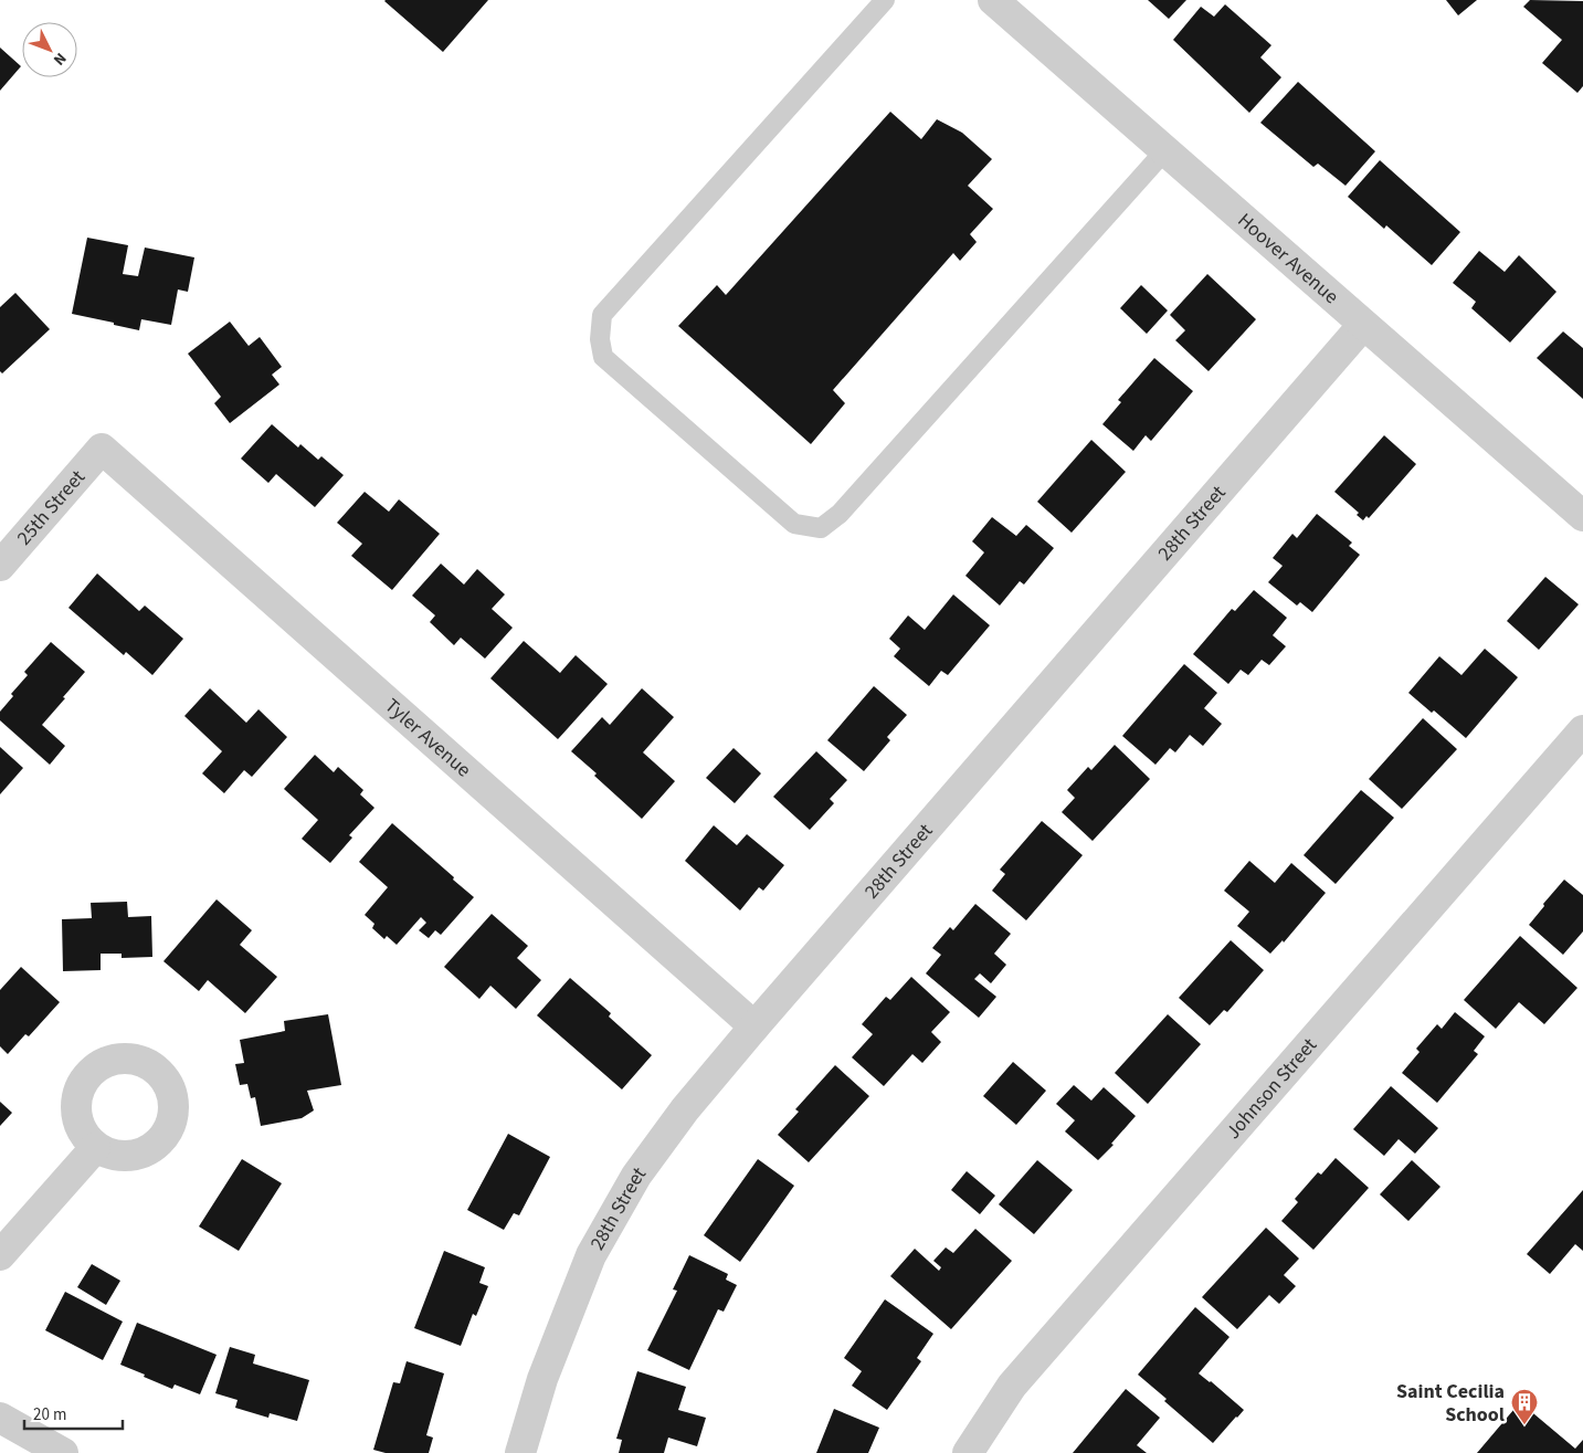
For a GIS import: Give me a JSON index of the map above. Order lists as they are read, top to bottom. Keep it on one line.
{"streets":{"street":["Hoover Avenue","25th Street","28th Street","Tyler Avenue","Johnson Street"]},"crossings":[["Hoover Avenue","28th Street"],["25th Street","Tyler Avenue"],["28th Street","Tyler Avenue"]],"places":{"building":["Saint Cecilia School"]},"scale_bar":"20 m","north":"bottom right"}
